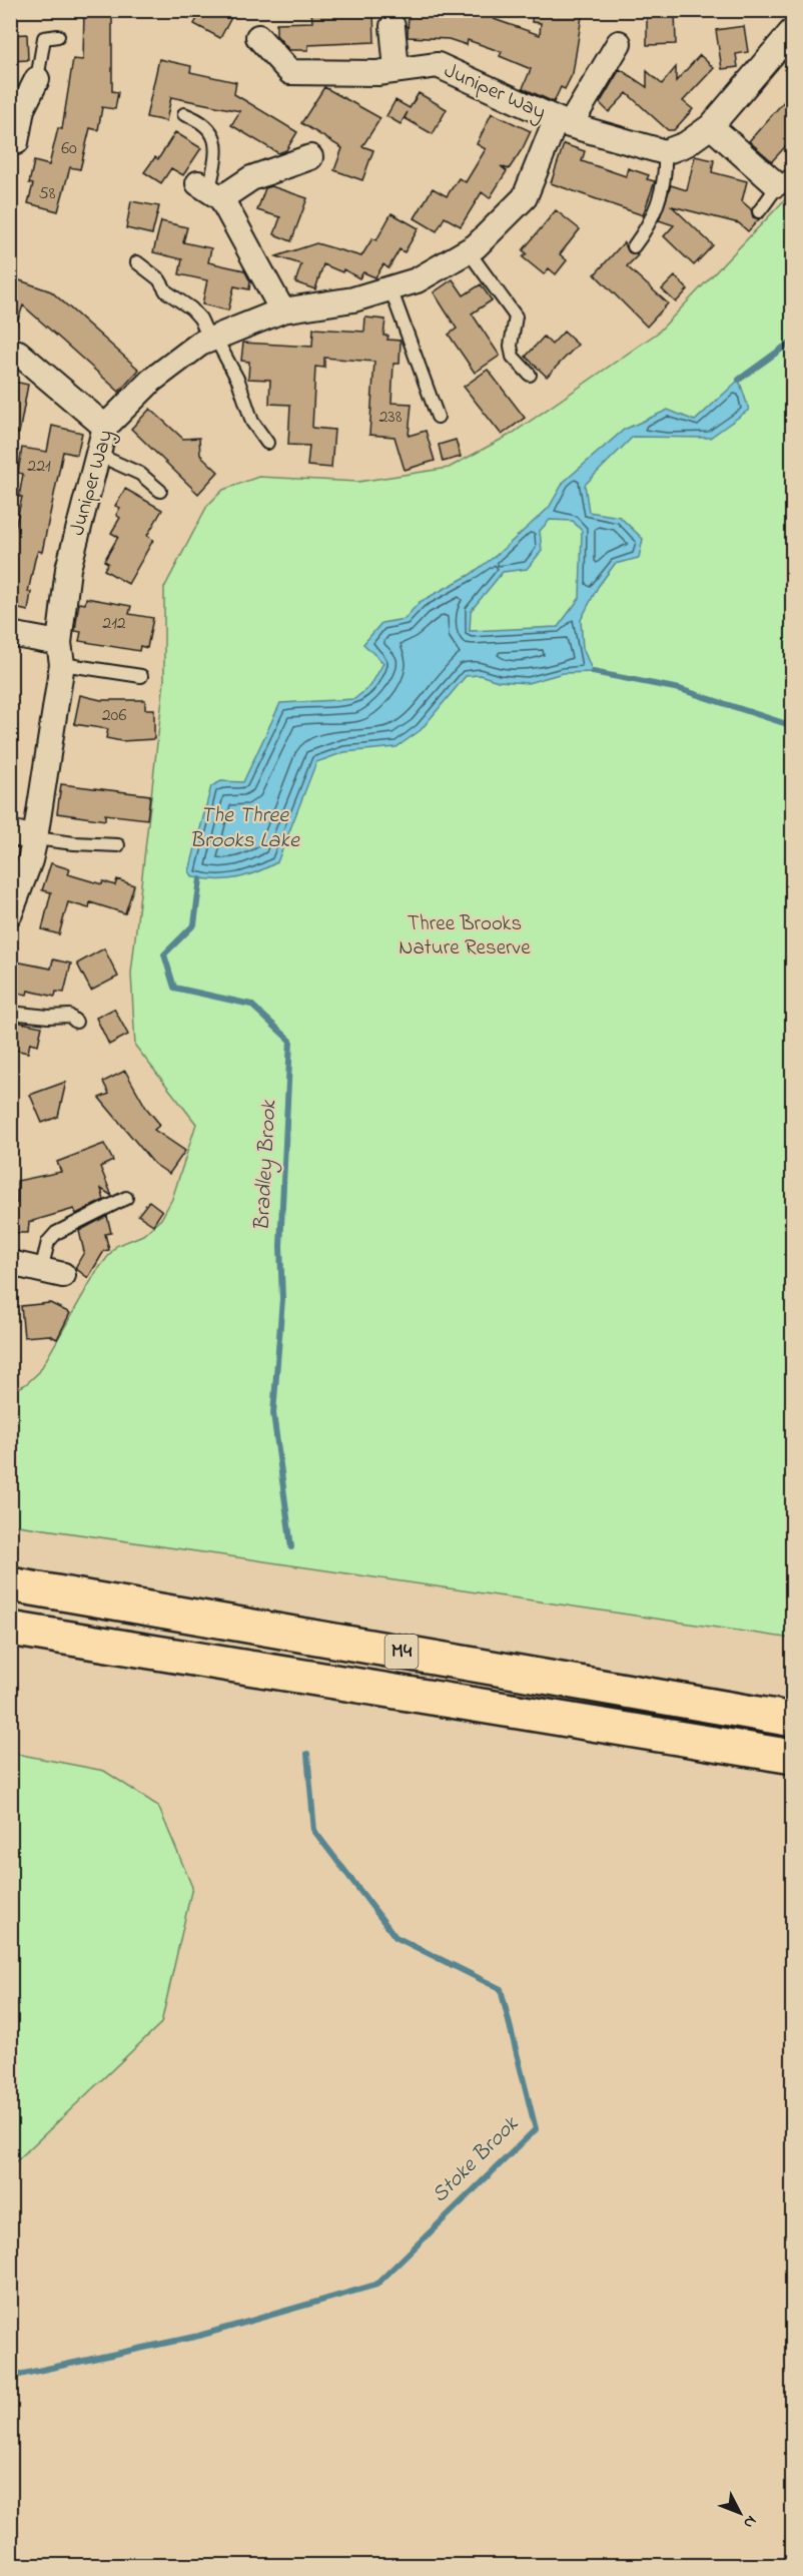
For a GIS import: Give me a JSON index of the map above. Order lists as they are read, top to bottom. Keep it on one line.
{"streets":{"highway":["M4"],"street":["Juniper Way"]},"water":["The Three Brooks Lake","Bradley Brook","Stoke Brook"],"parks":["Three Brooks Nature Reserve"],"house_numbers":["60","58","238","221","212","206"],"north":"bottom right"}
